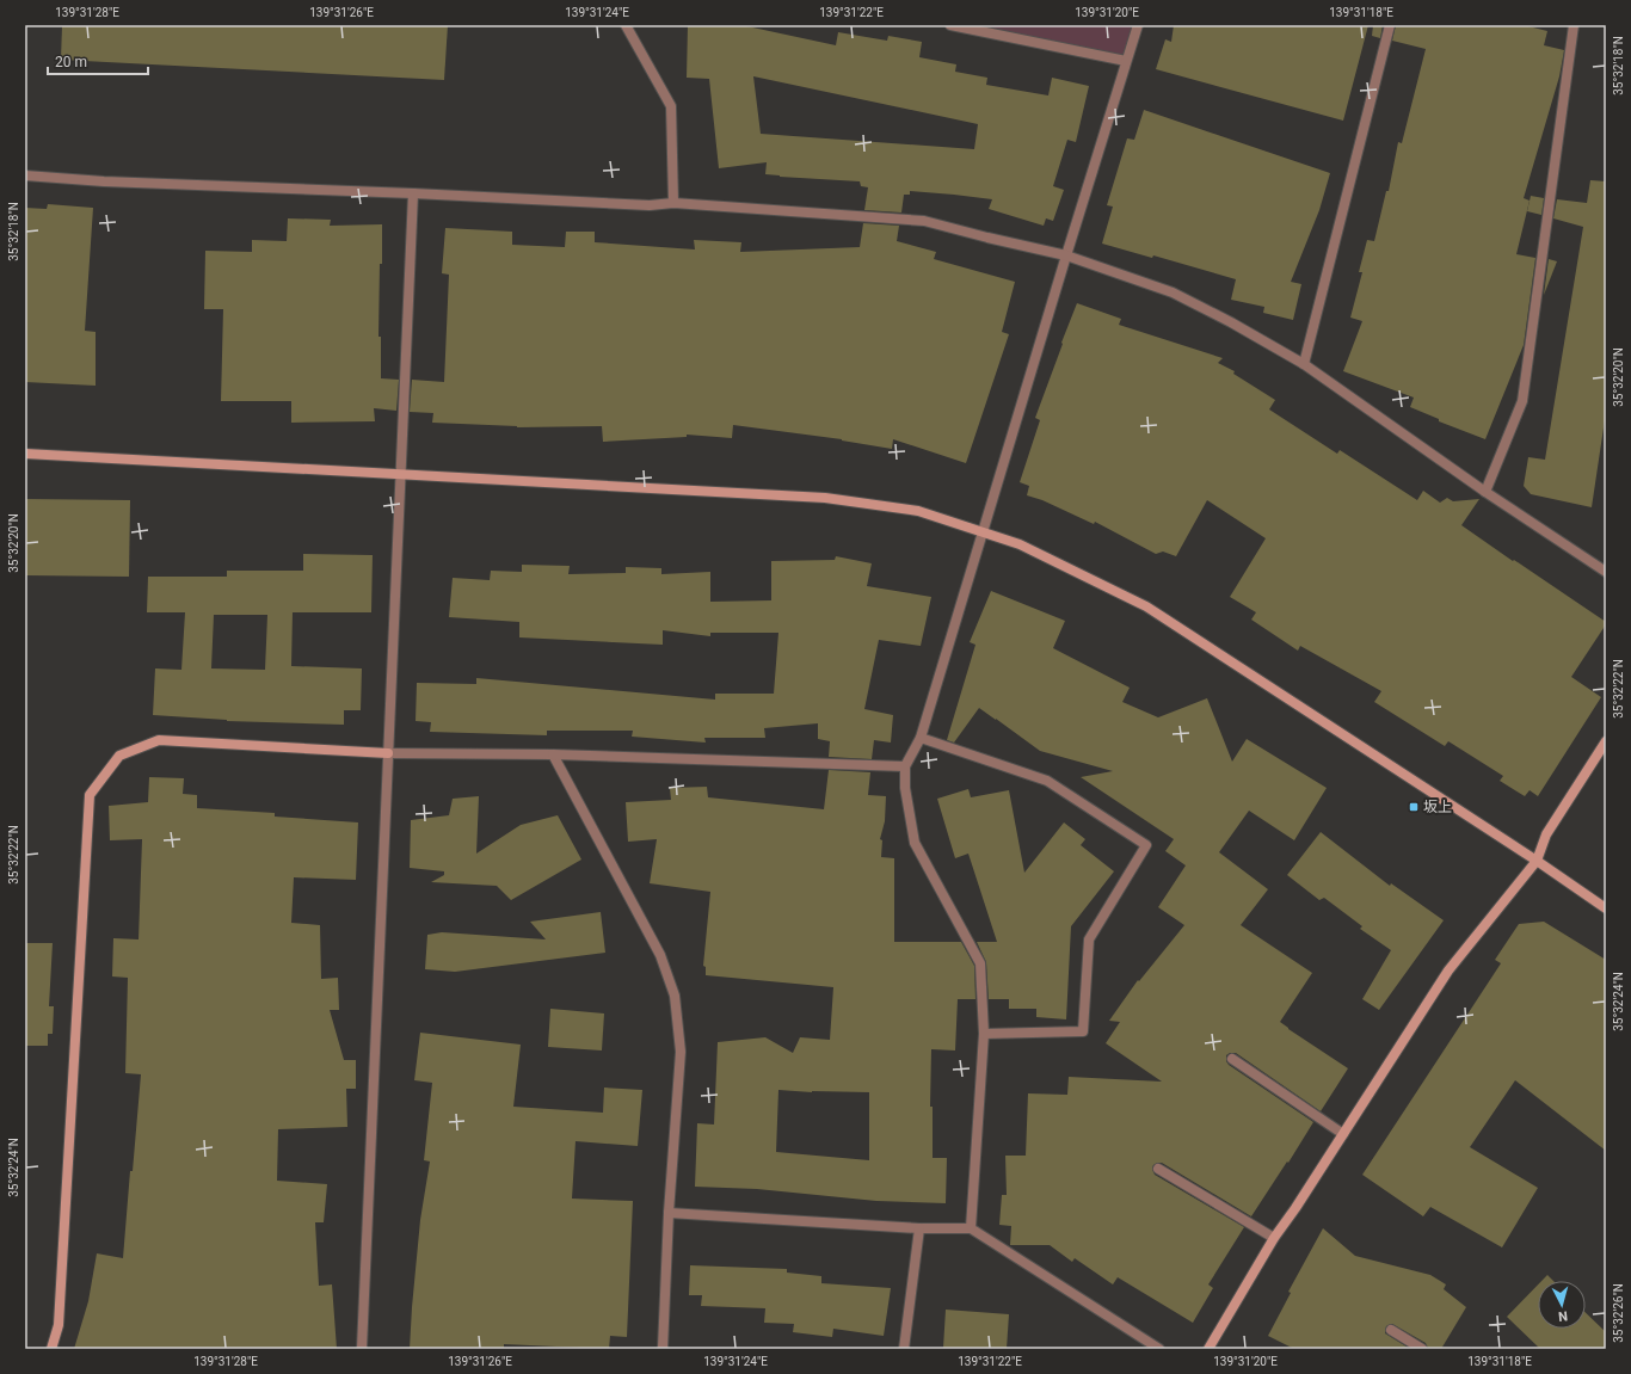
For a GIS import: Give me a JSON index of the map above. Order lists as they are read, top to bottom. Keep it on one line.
{"places":{"transit":["坂上"]},"scale_bar":"20 m","north":"bottom","coordinates":["139°31'28\"E","139°31'26\"E","139°31'24\"E","139°31'22\"E","139°31'20\"E","139°31'18\"E","35°32'18\"N","35°32'20\"N","35°32'22\"N","35°32'24\"N","35°32'26\"N"]}
